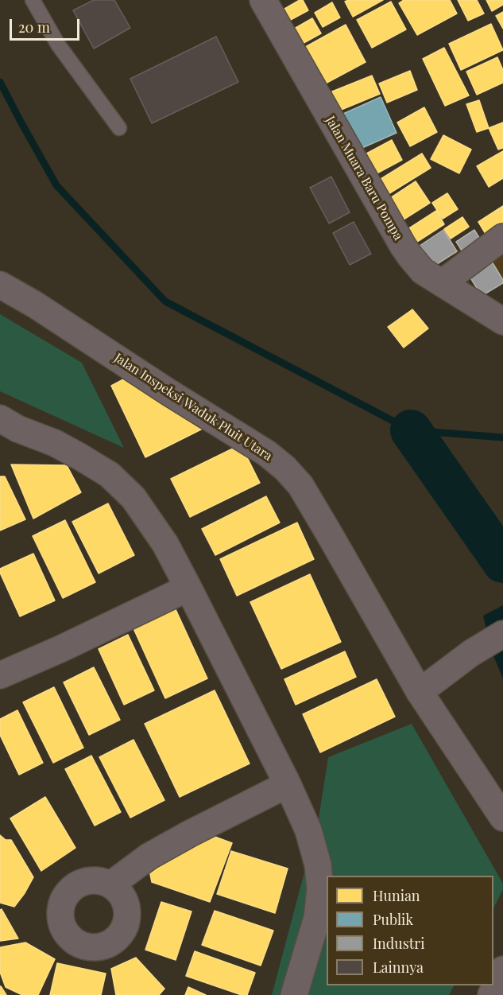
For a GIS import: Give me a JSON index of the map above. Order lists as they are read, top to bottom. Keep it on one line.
{"streets":{"street":["Jalan Muara Baru Pompa","Jalan Inspeksi Waduk Pluit Utara"]},"legend":["Hunian","Publik","Industri","Lainnya"],"scale_bar":"20 m"}
